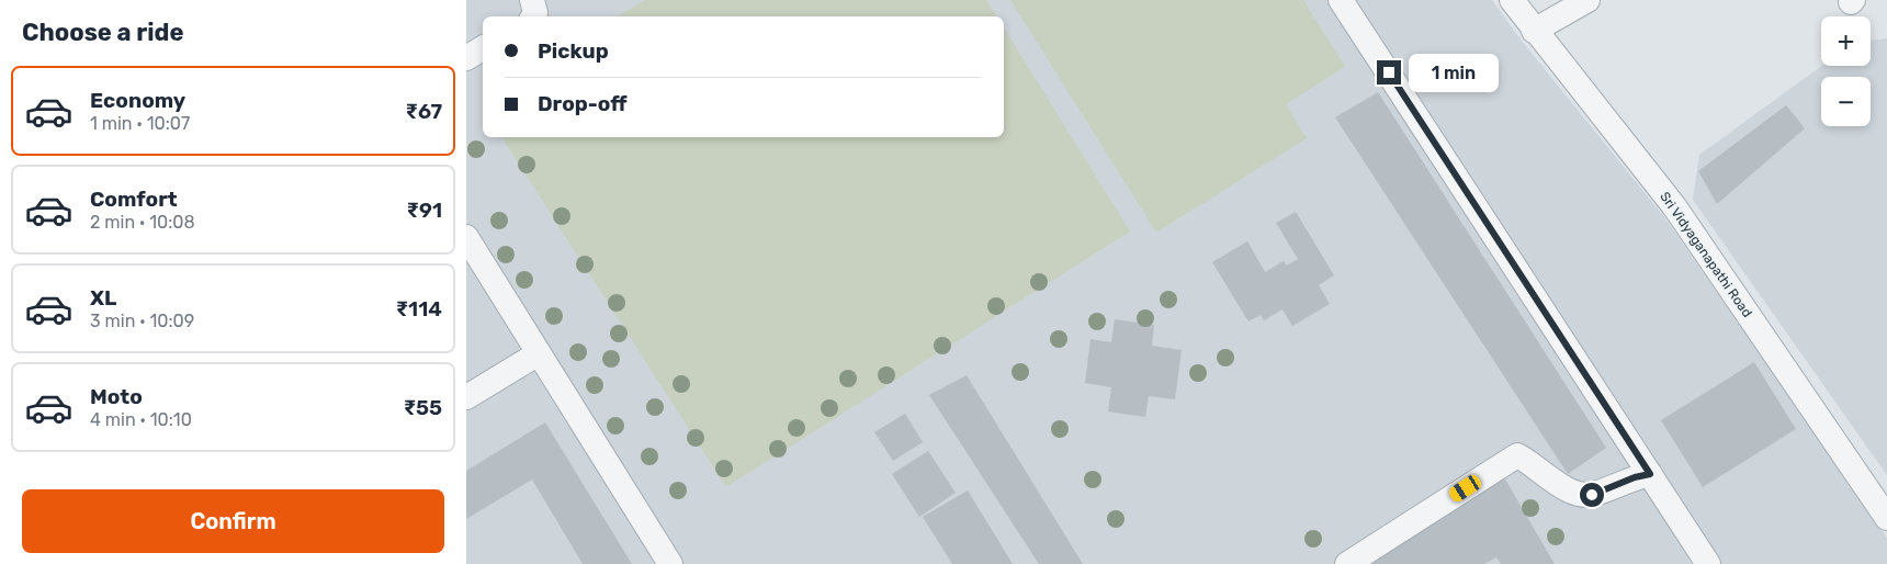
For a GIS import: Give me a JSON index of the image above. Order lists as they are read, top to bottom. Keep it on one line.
{"streets":{"street":["Sri Vidyaganapathi Road"]},"page":{"heading":"Choose a ride","map_buttons":["+","−"],"banner":["Pickup","Drop-off"],"bubble":"1 min","list":[{"name":"Economy","note":"1 min · 10:07","value":"₹67"},{"name":"Comfort","note":"2 min · 10:08","value":"₹91"},{"name":"XL","note":"3 min · 10:09","value":"₹114"},{"name":"Moto","note":"4 min · 10:10","value":"₹55"}],"buttons":"Confirm"}}
